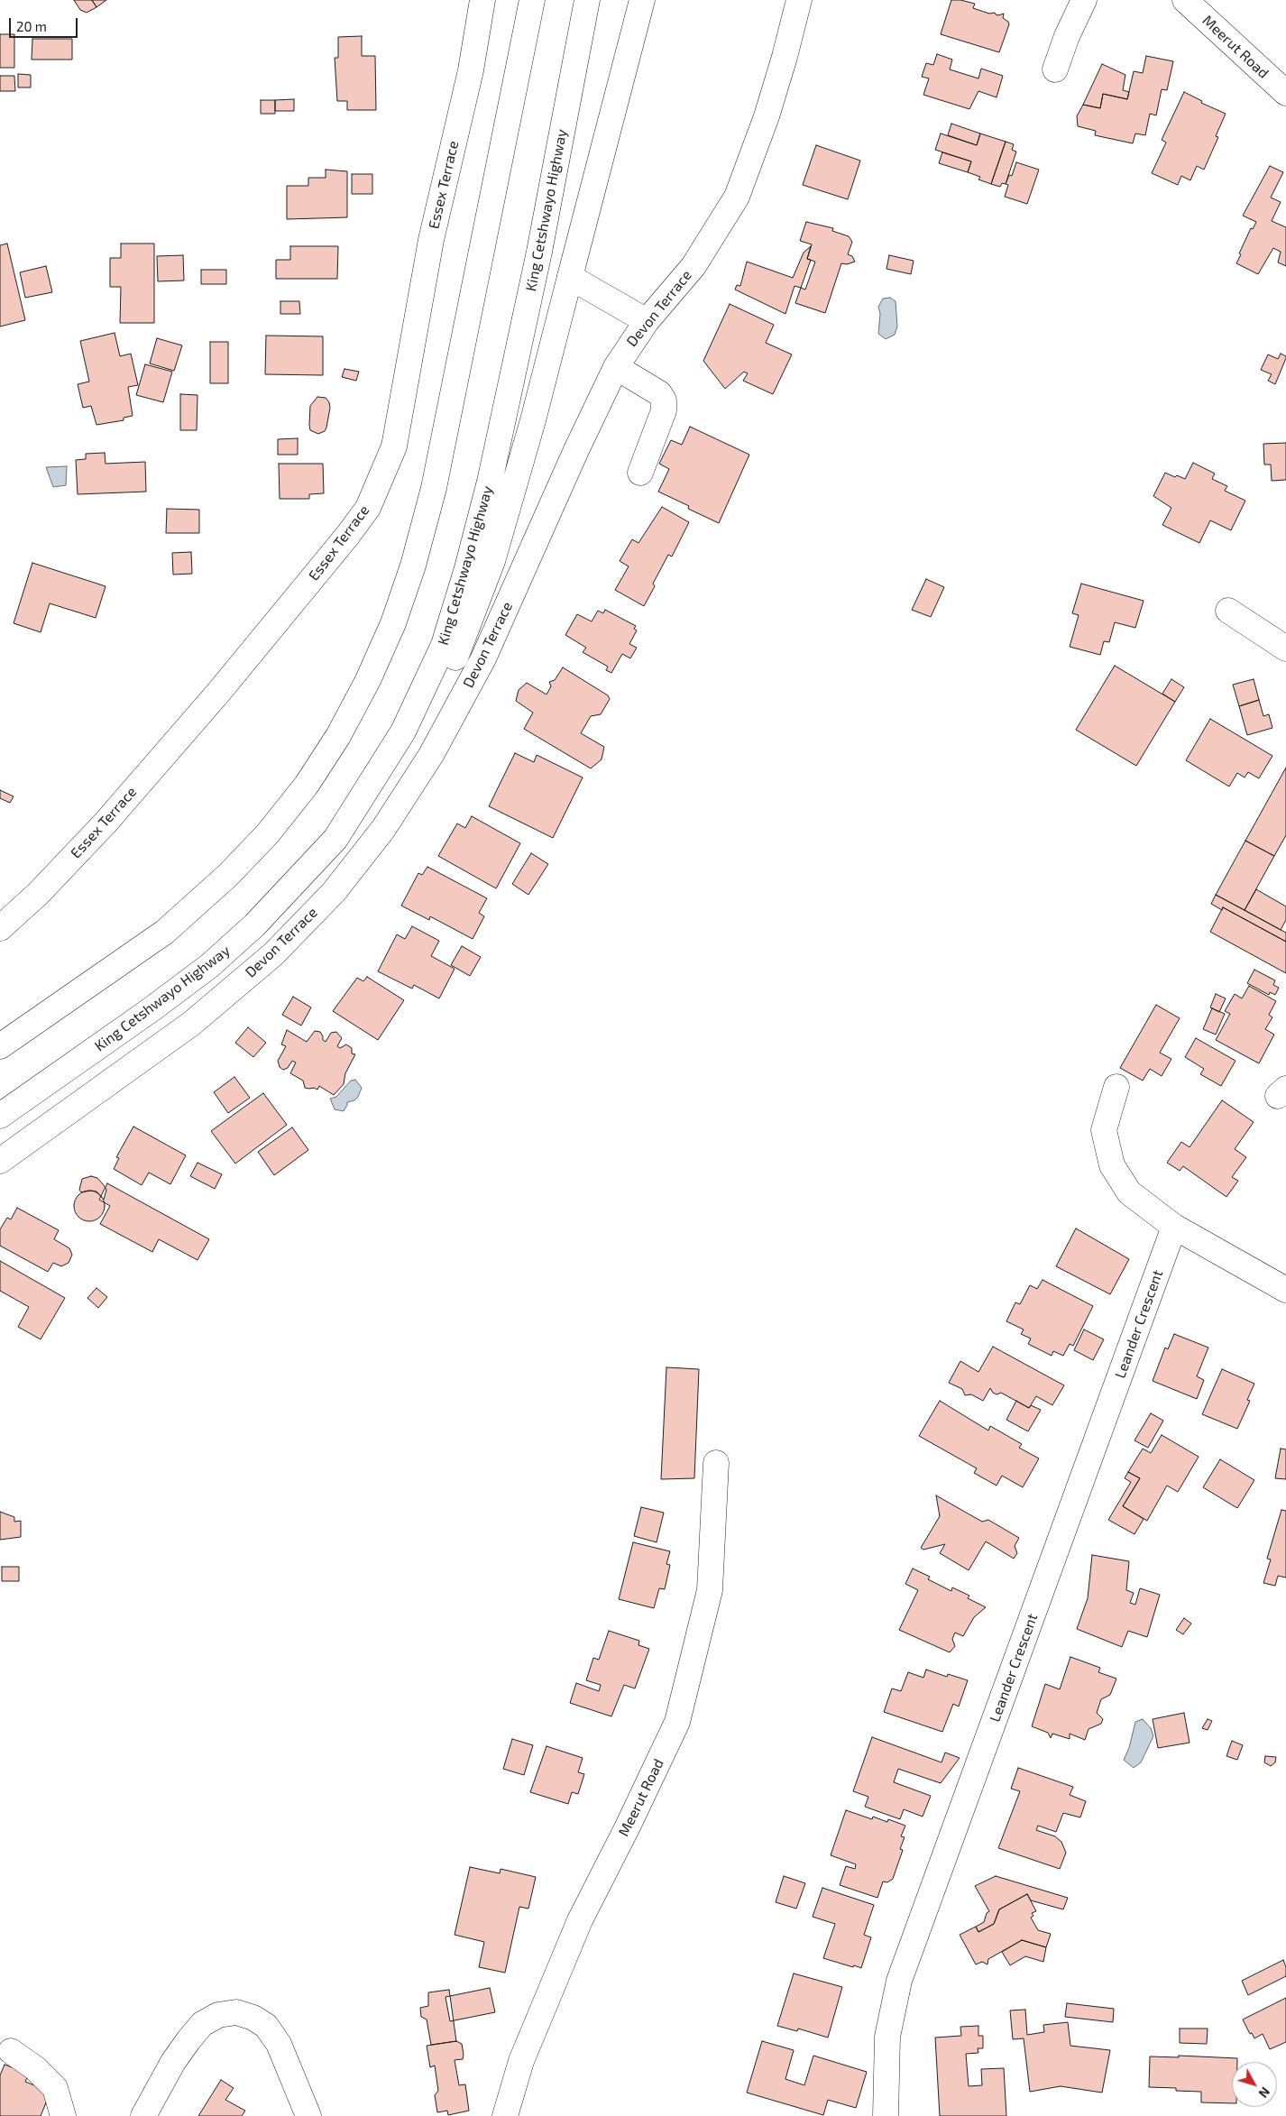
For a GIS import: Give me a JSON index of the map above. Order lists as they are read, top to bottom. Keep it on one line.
{"streets":{"main road":["Meerut Road","Essex Terrace","King Cetshwayo Highway","Devon Terrace","Leander Crescent"]},"scale_bar":"20 m","north":"bottom right"}
